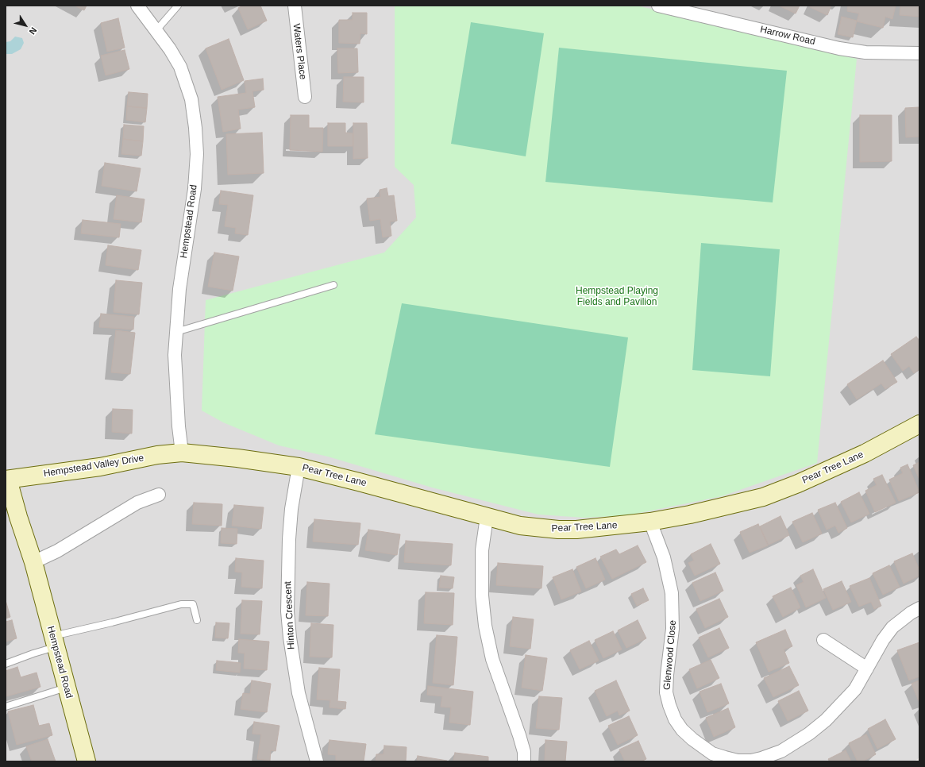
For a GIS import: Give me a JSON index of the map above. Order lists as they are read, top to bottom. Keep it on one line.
{"streets":{"street":["Harrow Road","Waters Place","Hempstead Road","Hempstead Valley Drive","Pear Tree Lane","Hinton Crescent","Glenwood Close"]},"crossings":[["Hempstead Road","Hempstead Valley Drive"],["Hempstead Road","Pear Tree Lane"],["Hempstead Valley Drive","Pear Tree Lane"],["Pear Tree Lane","Hinton Crescent"],["Pear Tree Lane","Glenwood Close"]],"parks":["Hempstead Playing Fields and Pavilion"],"north":"bottom right"}
